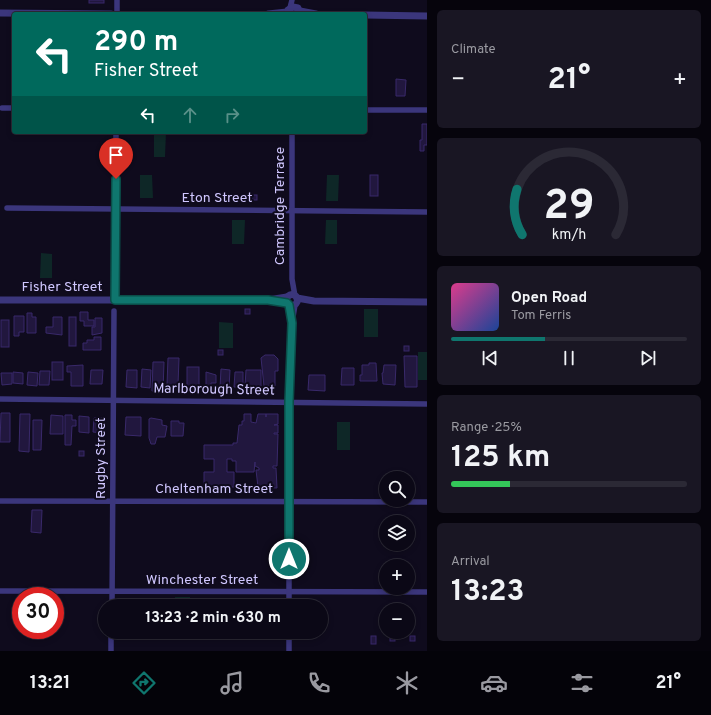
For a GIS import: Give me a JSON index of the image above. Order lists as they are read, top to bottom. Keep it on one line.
{"streets":{"street":["Eton Street","Cambridge Terrace","Fisher Street","Marlborough Street","Rugby Street","Cheltenham Street","Winchester Street"]},"crossings":[["Eton Street","Cambridge Terrace"],["Cambridge Terrace","Fisher Street"],["Cambridge Terrace","Marlborough Street"],["Cambridge Terrace","Cheltenham Street"],["Cambridge Terrace","Winchester Street"],["Marlborough Street","Rugby Street"],["Rugby Street","Cheltenham Street"],["Rugby Street","Winchester Street"]],"page":{"tile":["Climate",["Range · 25%","125 km"],["Arrival","13:23"]],"turn":["290 m","Fisher Street"],"heat":["−","21°","+"],"song":["Open Road","Tom Ferris"],"map_buttons":["+","−"],"limit":"30","trip":"13:23 · 2 min · 630 m","tabs":["13:21","21°"],"gauge":["29","km/h"]}}
